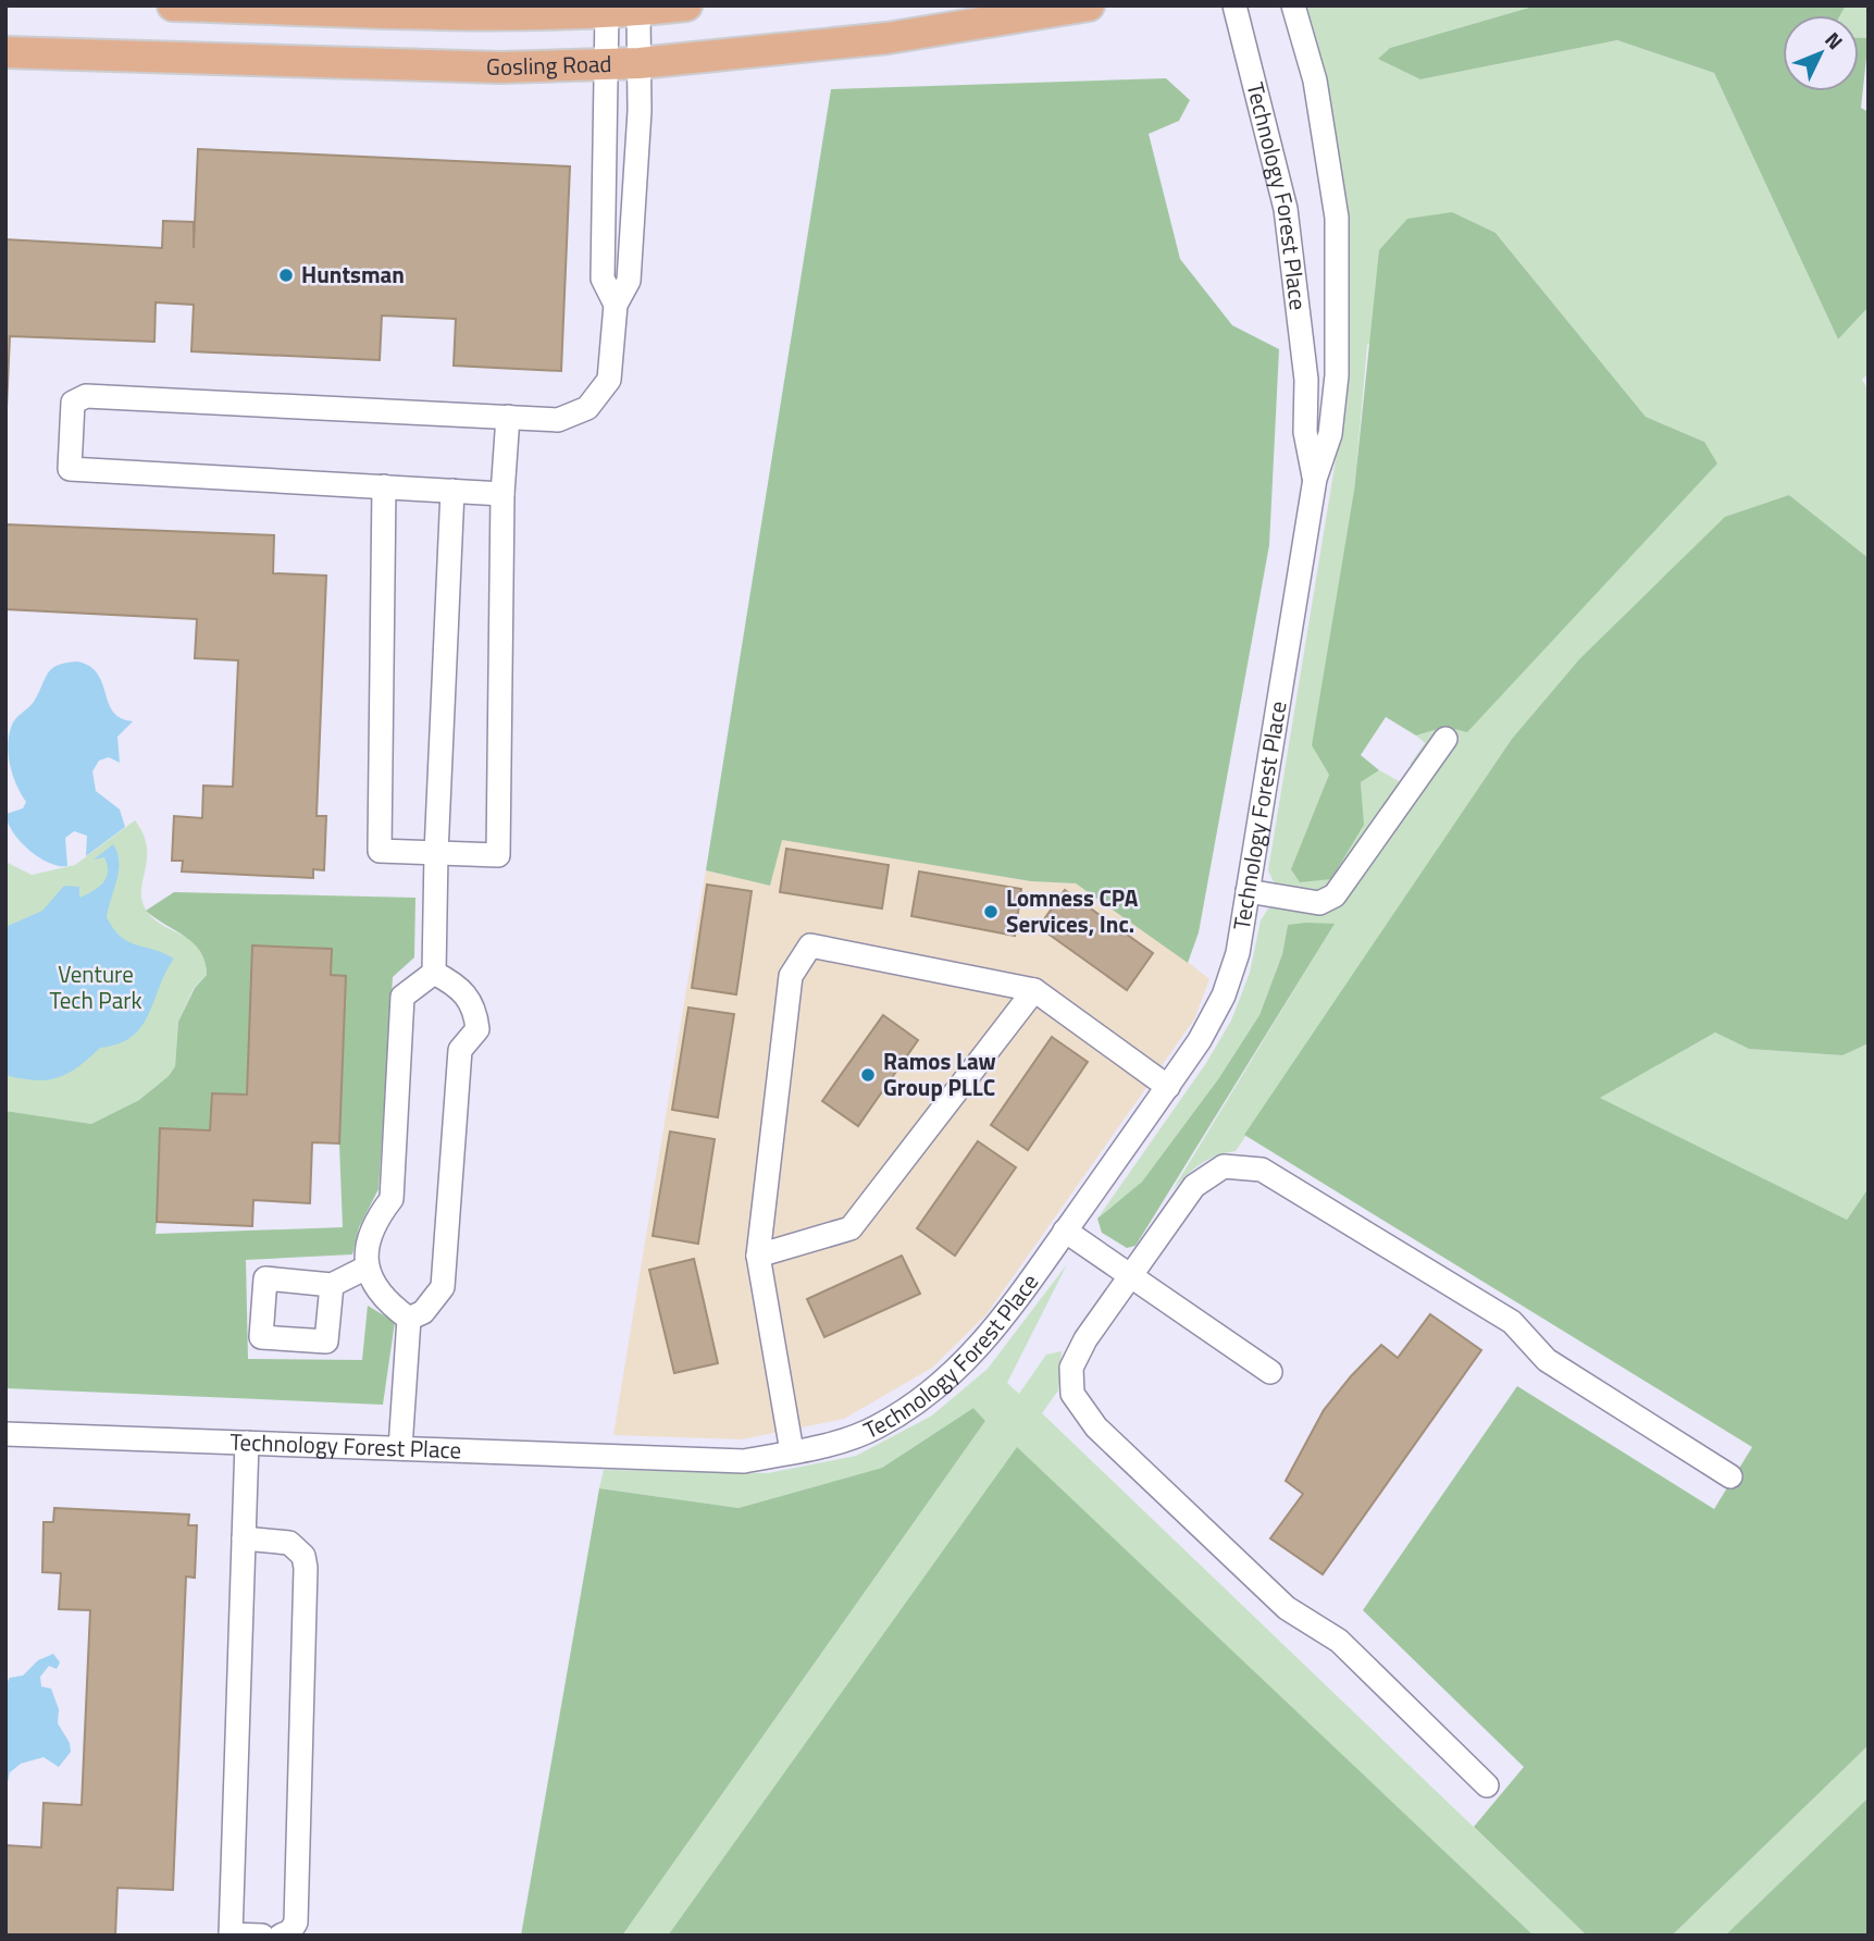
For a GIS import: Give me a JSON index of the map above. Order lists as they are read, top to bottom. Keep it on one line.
{"streets":{"main road":["Gosling Road"],"street":["Technology Forest Place"]},"parks":["Venture Tech Park"],"places":["Huntsman","Lomness CPA Services, Inc.","Ramos Law Group PLLC"],"north":"top right"}
